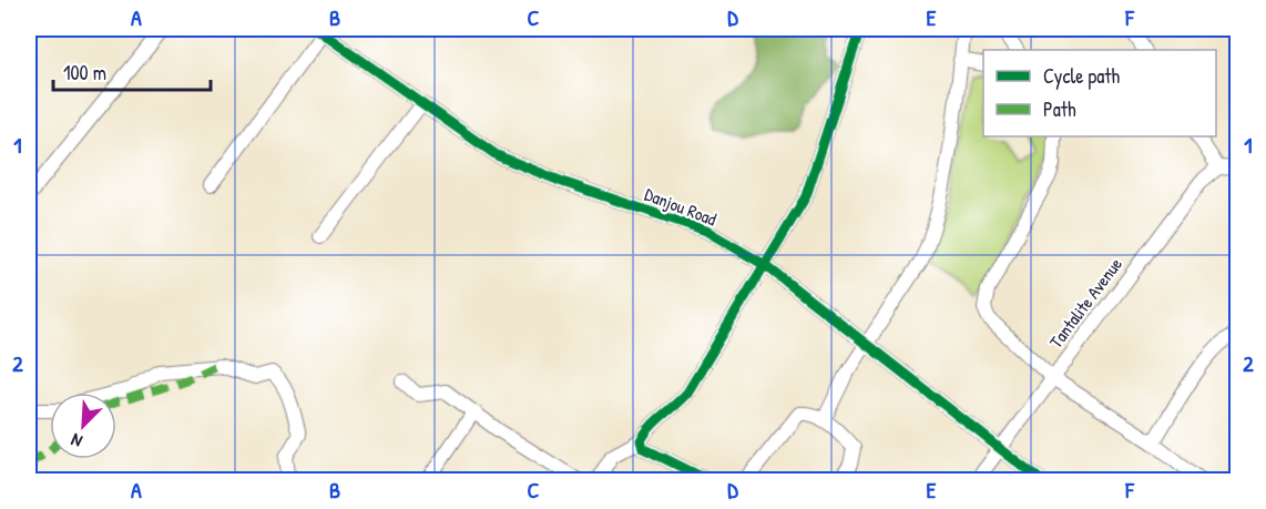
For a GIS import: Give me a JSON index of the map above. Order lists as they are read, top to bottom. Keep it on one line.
{"streets":{"street":["Danjou Road","Tantalite Avenue"]},"crossings":[["Danjou Road","Tantalite Avenue"]],"legend":["Cycle path","Path"],"scale_bar":"100 m","north":"bottom left","grid":{"columns":["A","B","C","D","E","F"],"rows":["1","2"]}}
